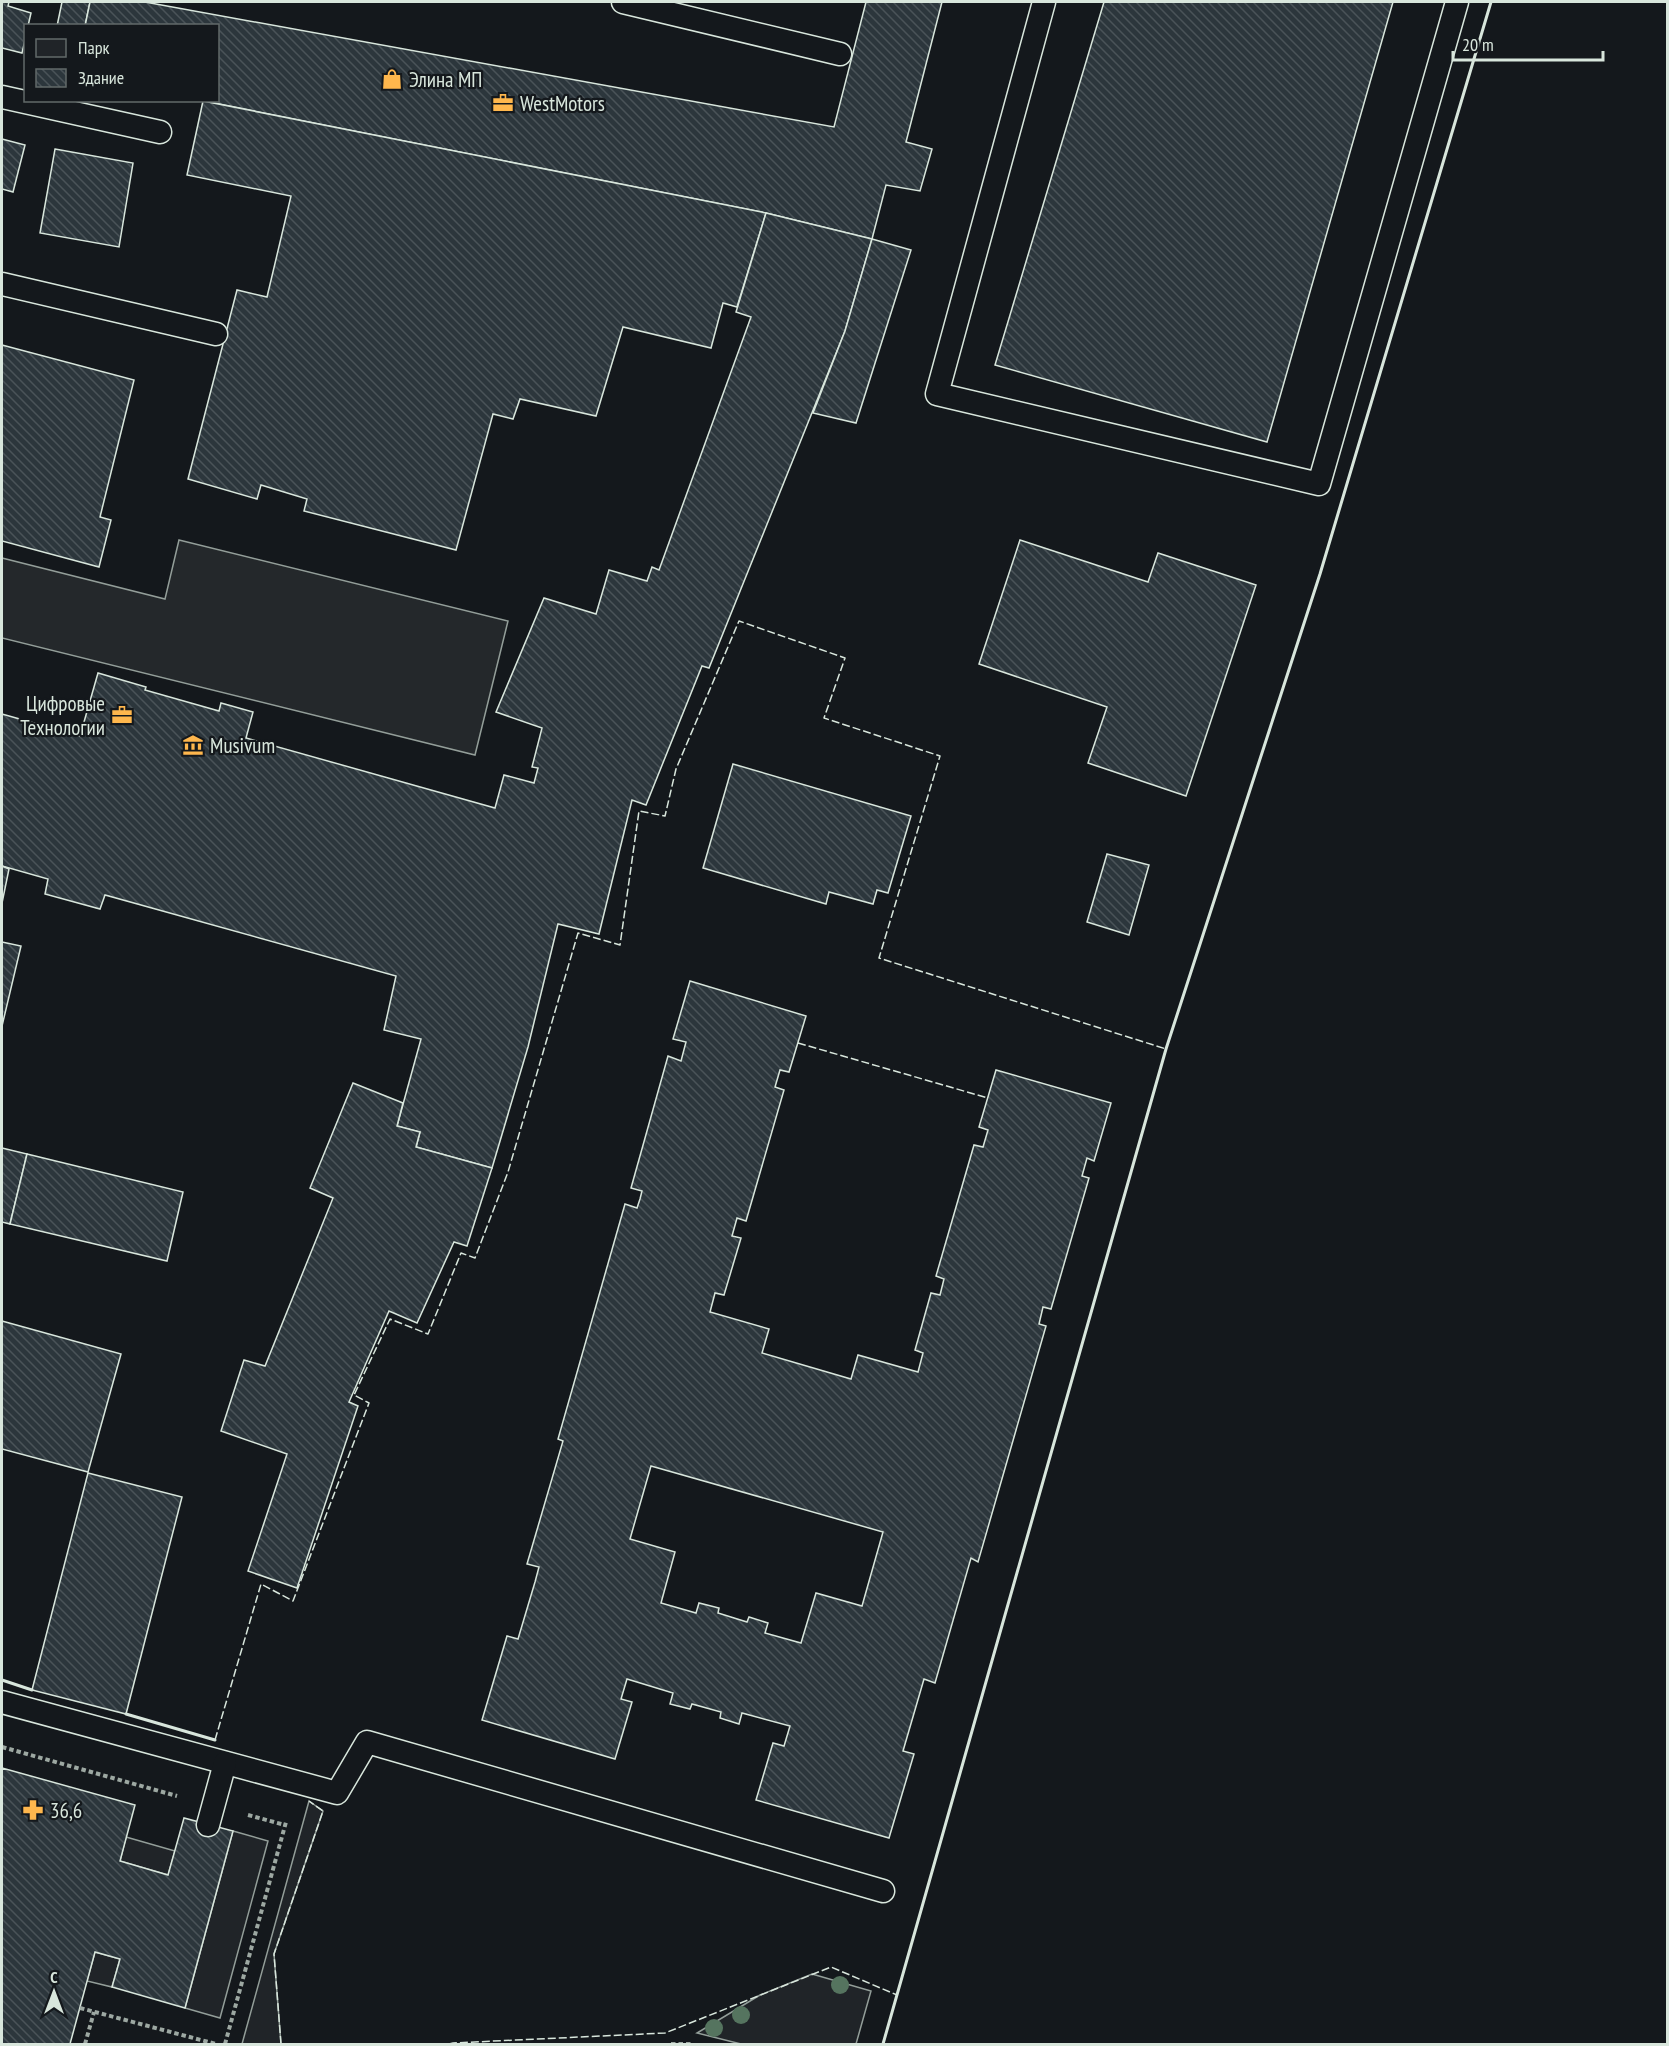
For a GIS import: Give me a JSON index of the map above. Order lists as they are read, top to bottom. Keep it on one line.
{"places":{"shop":["Элина МП"],"office":["WestMotors","Цифровые Технологии"],"museum":["Musivum"],"pharmacy":["36,6"]},"legend":["Парк","Здание"],"scale_bar":"20 m","north":"top"}
